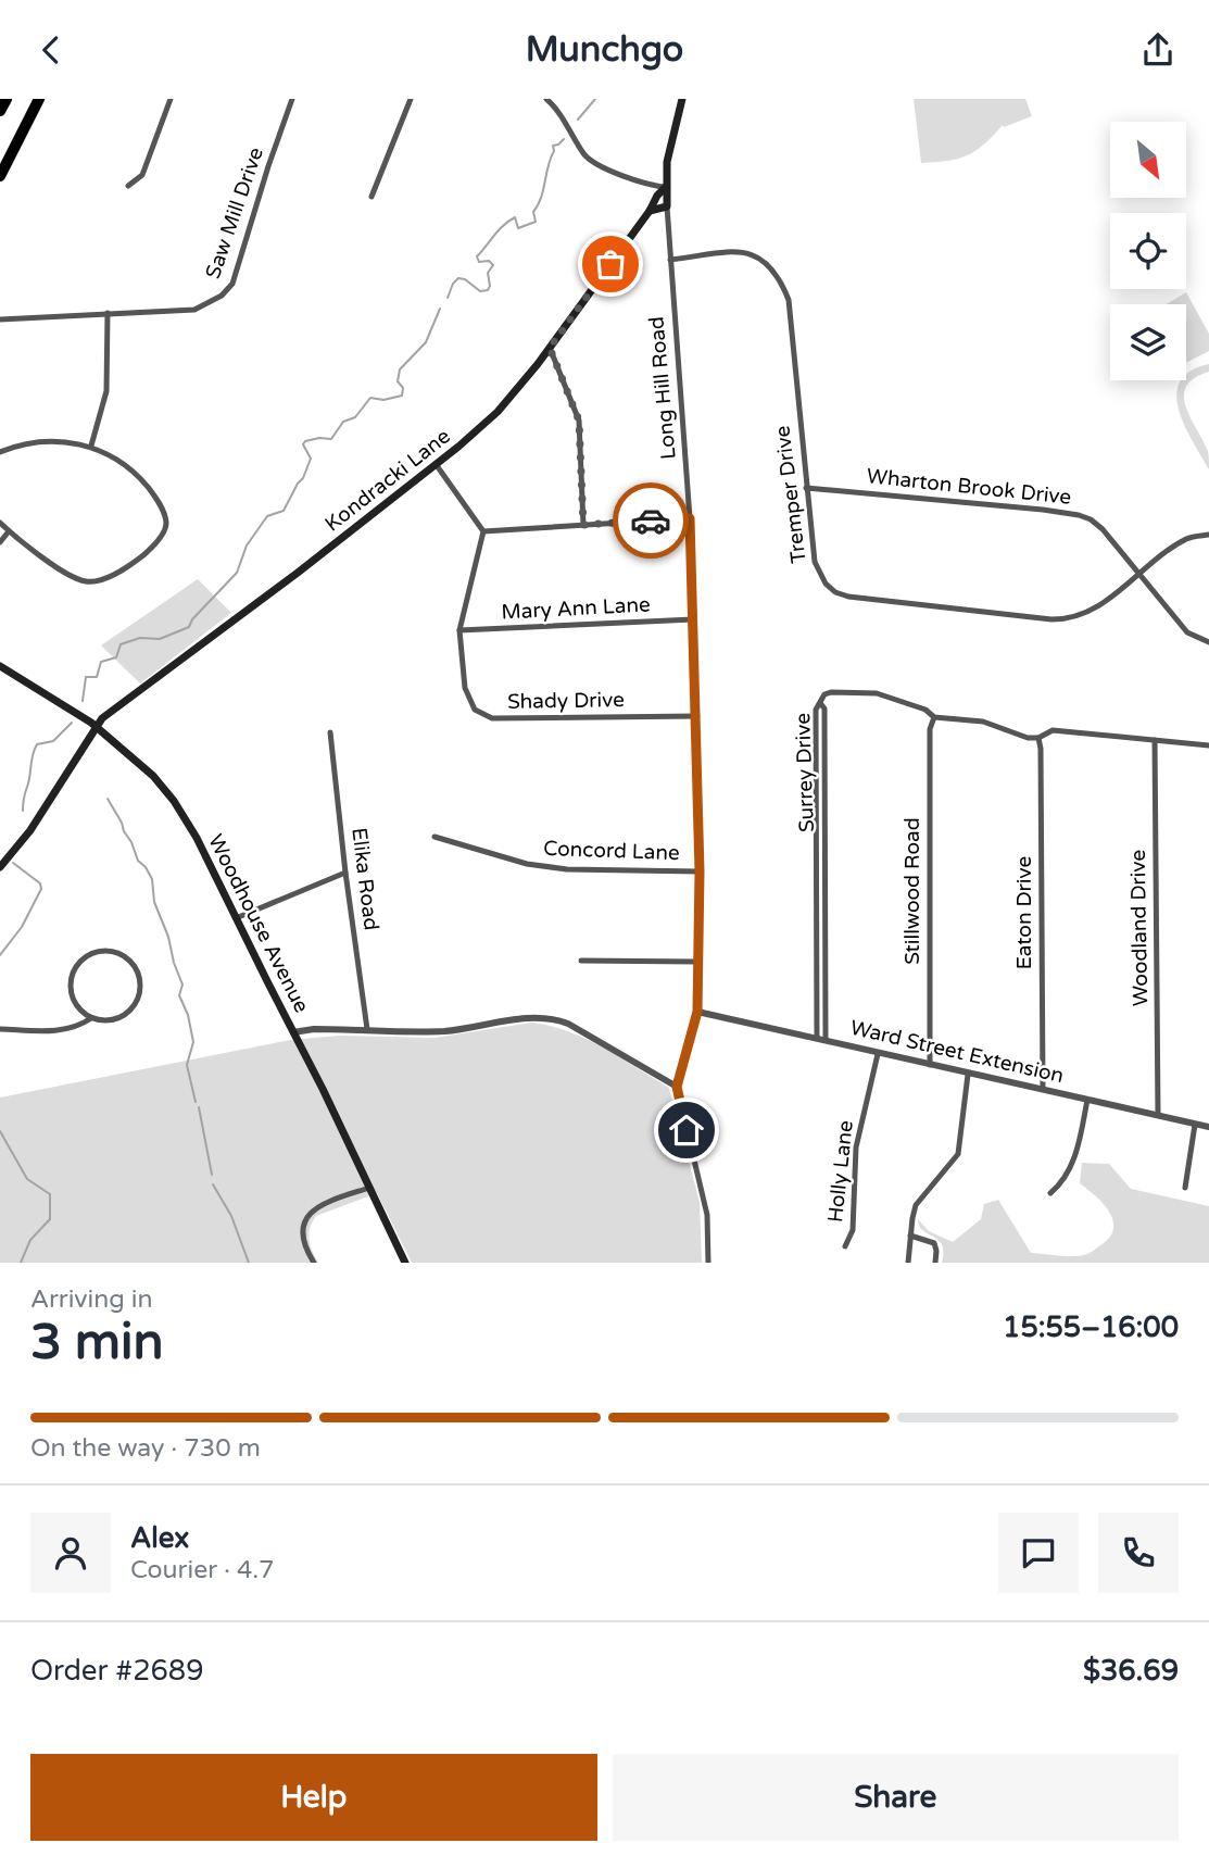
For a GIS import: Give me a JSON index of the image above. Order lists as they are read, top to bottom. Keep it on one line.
{"streets":{"main road":["Long Hill Road","Kondracki Lane","Woodhouse Avenue"],"street":["Saw Mill Drive","Wharton Brook Drive","Tremper Drive","Mary Ann Lane","Shady Drive","Surrey Drive","Concord Lane","Elika Road","Stillwood Road","Eaton Drive","Woodland Drive","Ward Street Extension","Holly Lane"]},"crossings":[["Long Hill Road","Kondracki Lane"],["Long Hill Road","Tremper Drive"],["Long Hill Road","Mary Ann Lane"],["Long Hill Road","Shady Drive"],["Long Hill Road","Concord Lane"],["Long Hill Road","Ward Street Extension"],["Kondracki Lane","Woodhouse Avenue"],["Wharton Brook Drive","Tremper Drive"],["Mary Ann Lane","Shady Drive"],["Surrey Drive","Ward Street Extension"],["Stillwood Road","Ward Street Extension"],["Eaton Drive","Ward Street Extension"],["Woodland Drive","Ward Street Extension"],["Ward Street Extension","Holly Lane"]],"north":"bottom right","page":{"header":"Munchgo","heading":["3 min","Arriving in","15:55–16:00"],"panel":["Alex","Courier · 4.7","Order #2689","$36.69"],"bar":"On the way · 730 m","buttons":["Help","Share"]}}
